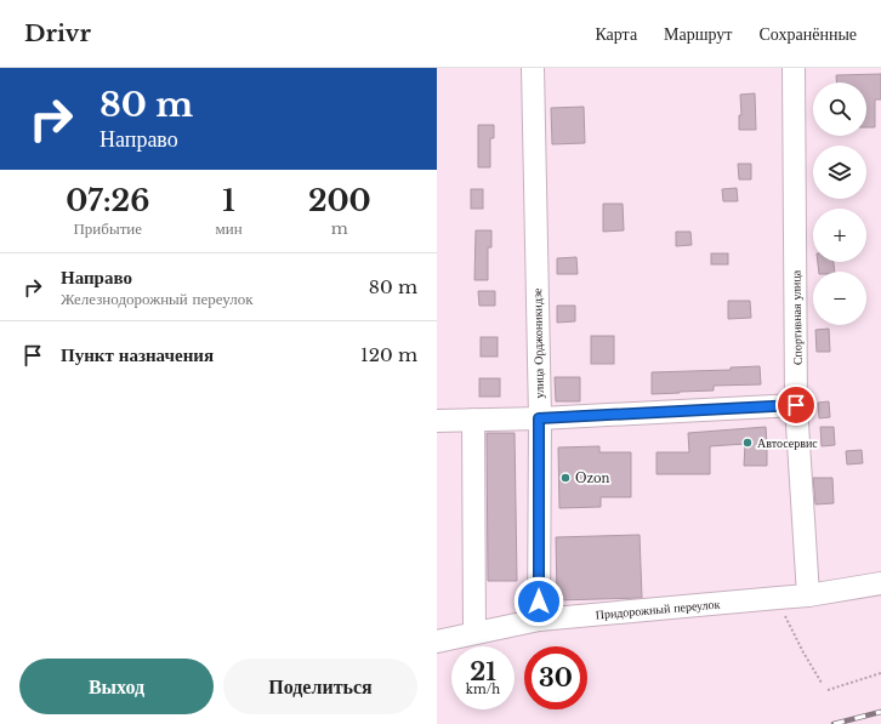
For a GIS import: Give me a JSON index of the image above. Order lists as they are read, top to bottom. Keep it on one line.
{"streets":{"street":["Спортивная улица","улица Орджоникидзе","Придорожный переулок"]},"crossings":[["Спортивная улица","Придорожный переулок"],["улица Орджоникидзе","Придорожный переулок"]],"places":["Автосервис","Ozon"],"page":{"header":"Drivr","nav":["Карта","Маршрут","Сохранённые"],"turn":["80 m","Направо"],"map_buttons":["+","−"],"eta":["07:26","Прибытие","1","мин","200","m"],"list":[{"name":"Направо","note":"Железнодорожный переулок","value":"80 m"},{"name":"Пункт назначения","value":"120 m"}],"speed":"21 km/h","limit":"30","buttons":["Выход","Поделиться"]}}
